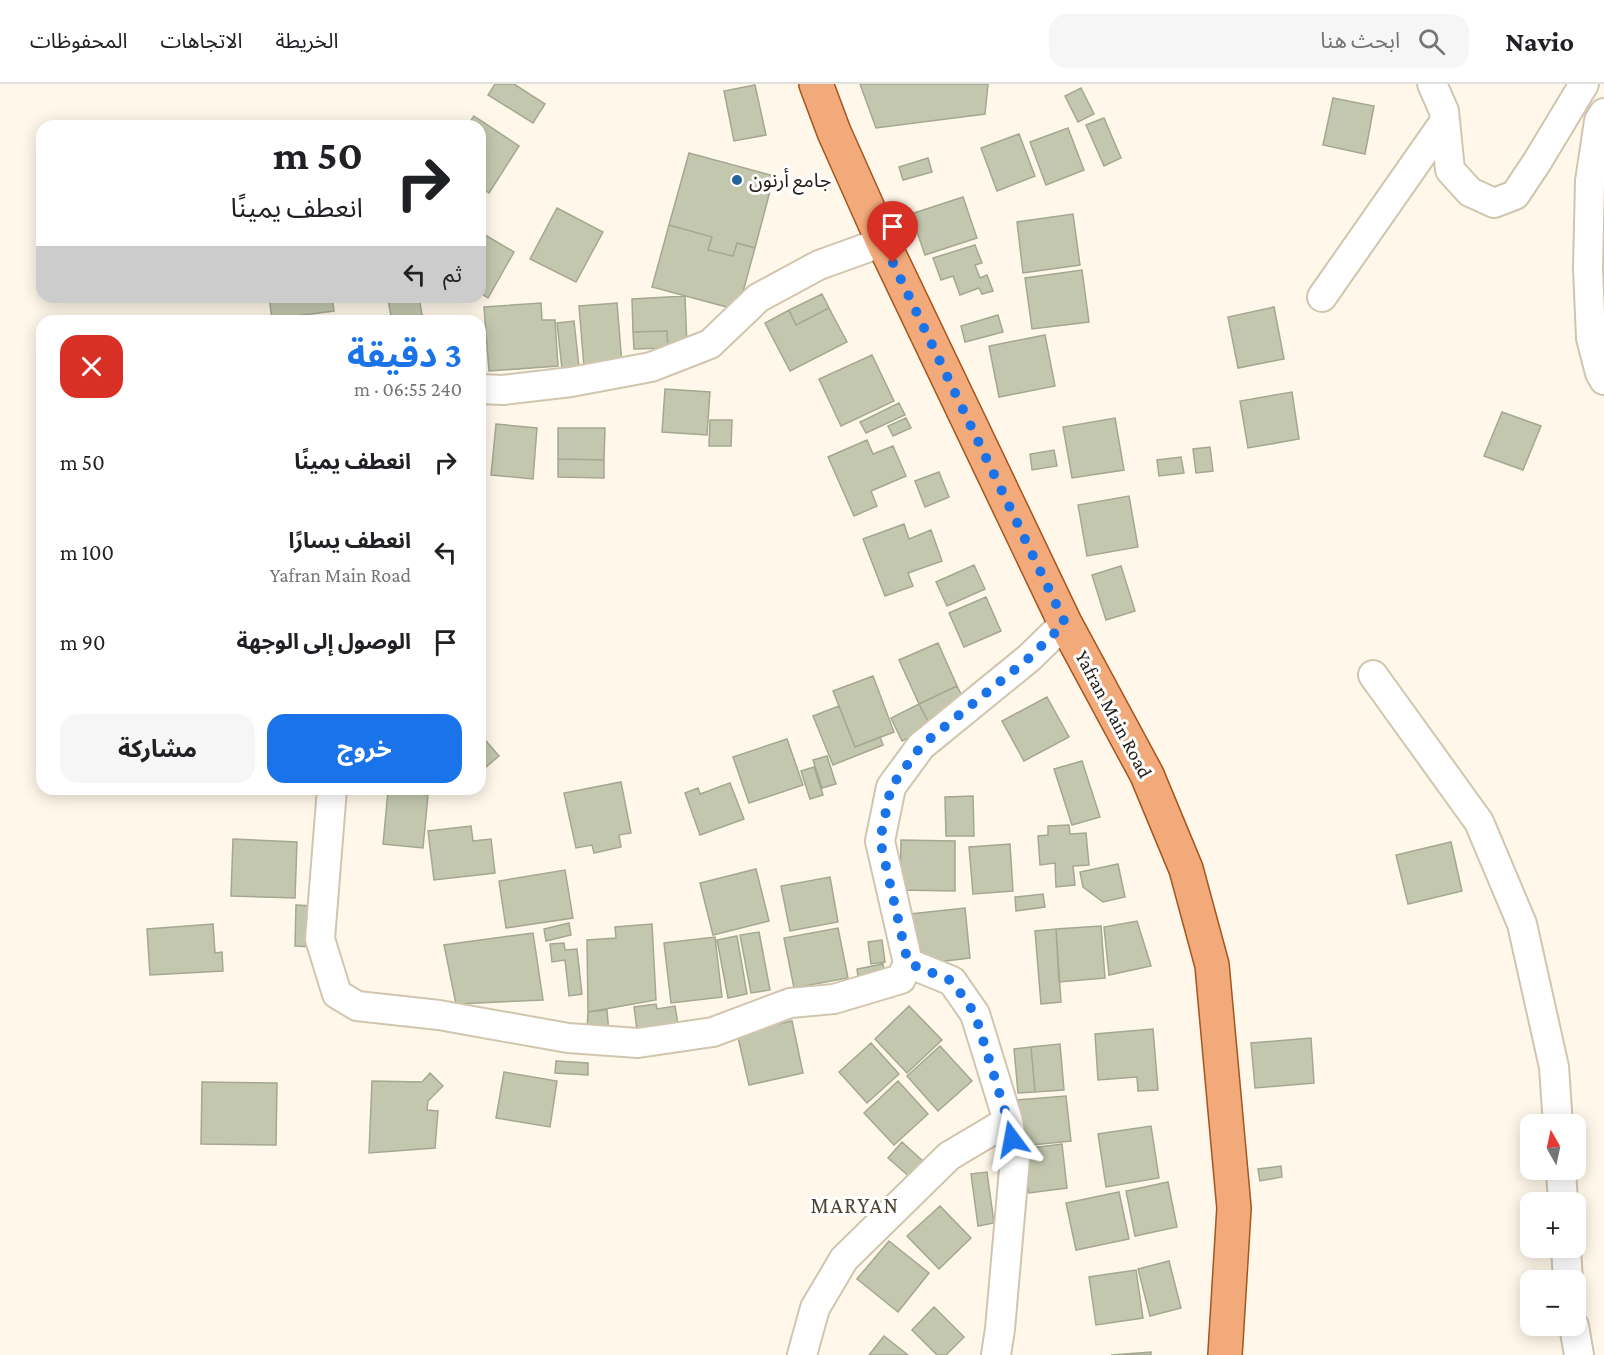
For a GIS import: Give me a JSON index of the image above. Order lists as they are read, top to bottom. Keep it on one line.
{"streets":{"main road":["Yafran Main Road"]},"districts":["MARYAN"],"places":["جامع أرنون"],"north":"top","page":{"header":"Navio","search":"ابحث هنا","nav":["الخريطة","الاتجاهات","المحفوظات"],"turn":["50 m","انعطف يمينًا"],"then":"ثم","heading":["3 دقيقة","240 m · 06:55"],"list":[{"name":"انعطف يمينًا","value":"50 m"},{"name":"انعطف يسارًا","note":"Yafran Main Road","value":"100 m"},{"name":"الوصول إلى الوجهة","value":"90 m"}],"buttons":["خروج","مشاركة"],"map_buttons":["+","−"]}}
